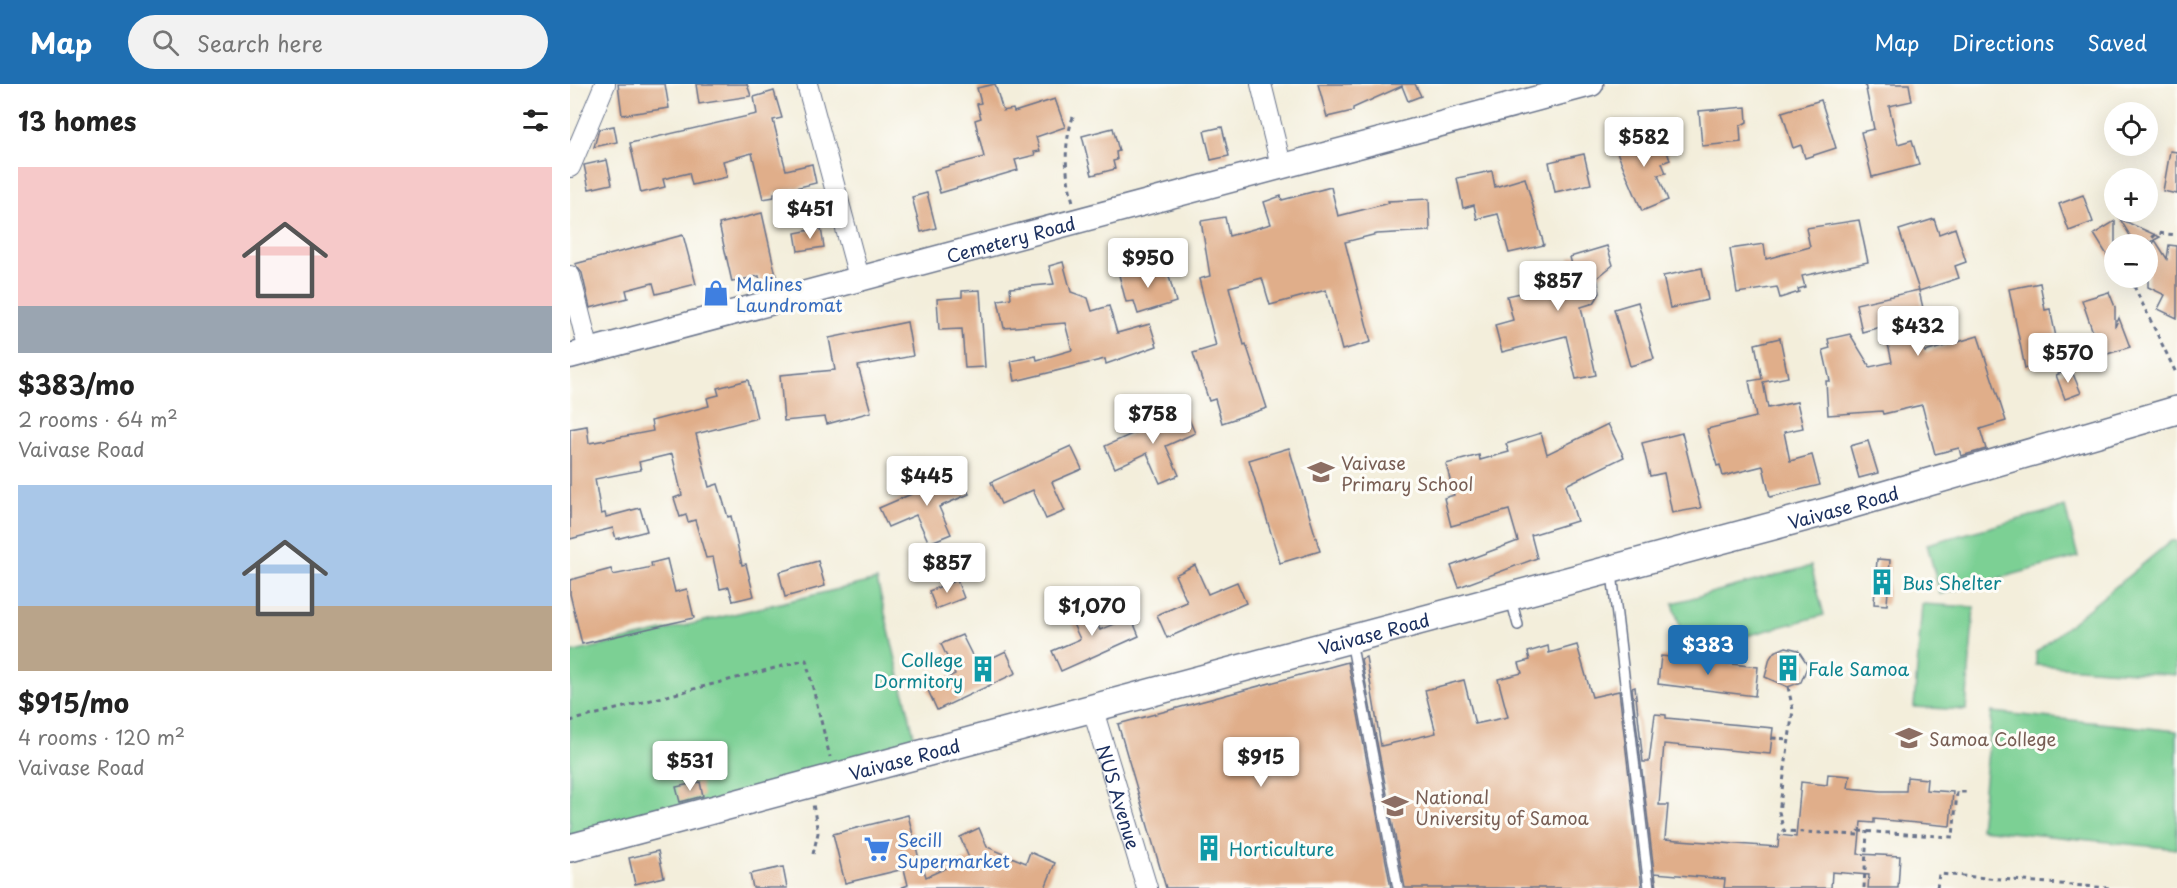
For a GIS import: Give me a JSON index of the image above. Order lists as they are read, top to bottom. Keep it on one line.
{"streets":{"main road":["Vaivase Road"],"street":["Cemetery Road","NUS Avenue"]},"crossings":[["Vaivase Road","NUS Avenue"]],"places":{"shop":["Malines Laundromat"],"school or university":["Vaivase Primary School","Samoa College","National University of Samoa"],"building":["Bus Shelter","Fale Samoa","College Dormitory","Horticulture"],"supermarket":["Secill Supermarket"]},"page":{"header":"Map","search":"Search here","nav":["Map","Directions","Saved"],"heading":"13 homes","map_buttons":["+","−"],"price":["$582","$451","$950","$857","$432","$570","$758","$445","$857","$1,070","$383","$915","$531"],"list":[{"name":"$383/mo","note":"2 rooms · 64 m² · Vaivase Road"},{"name":"$915/mo","note":"4 rooms · 120 m² · Vaivase Road"}]}}
